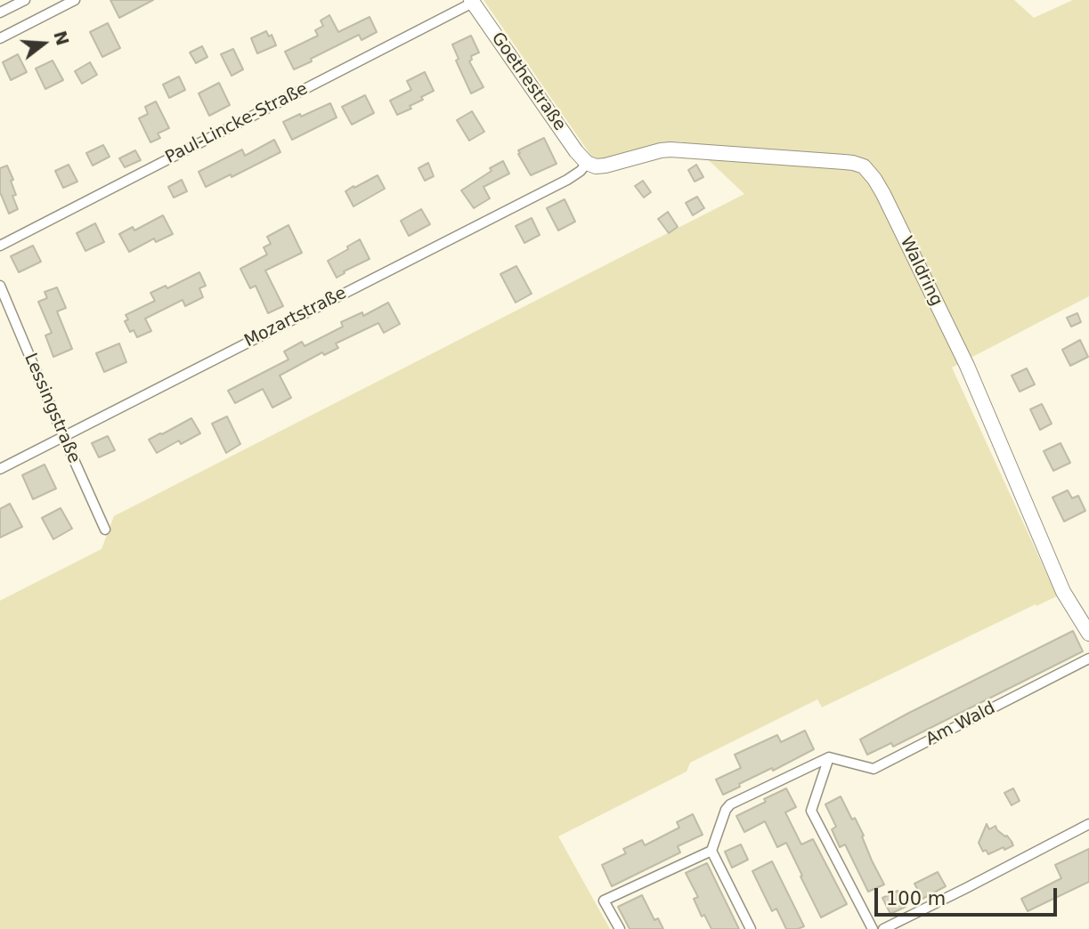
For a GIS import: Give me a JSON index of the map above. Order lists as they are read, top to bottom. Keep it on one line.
{"streets":{"street":["Goethestraße","Paul-Lincke-Straße","Waldring","Mozartstraße","Lessingstraße","Am Wald"]},"crossings":[["Goethestraße","Paul-Lincke-Straße"],["Goethestraße","Waldring"],["Goethestraße","Mozartstraße"],["Waldring","Mozartstraße"],["Mozartstraße","Lessingstraße"]],"scale_bar":"100 m","north":"right"}
